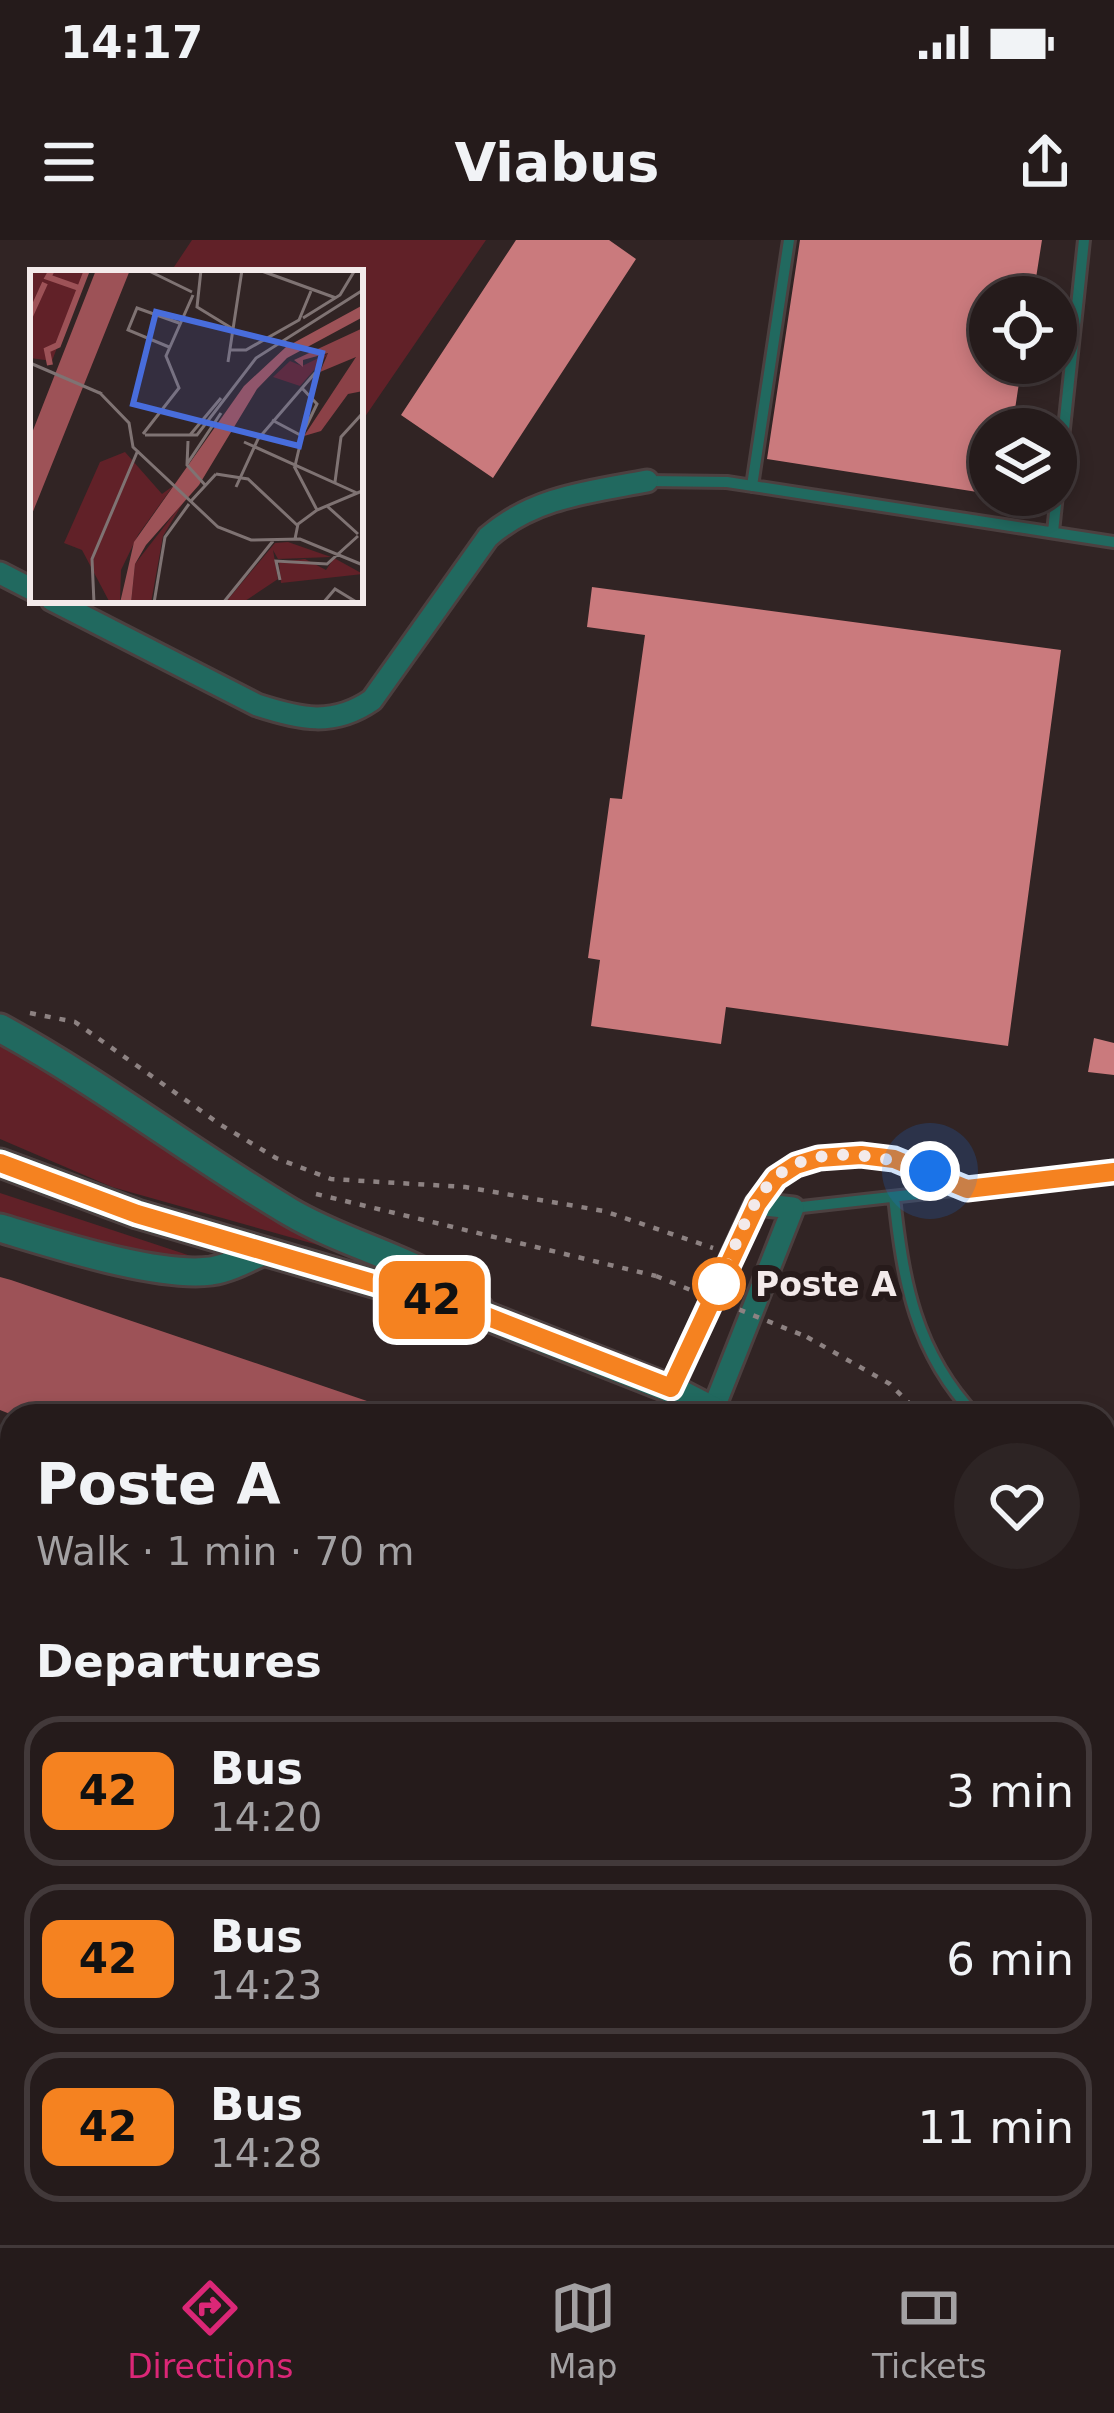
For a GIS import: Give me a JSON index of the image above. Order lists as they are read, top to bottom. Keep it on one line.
{"places":["Poste A"],"lines":["bus line 42"],"page":{"status":"14:17","header":"Viabus","on_map":"42","heading":[["Poste A","Walk · 1 min · 70 m"],"Departures"],"list":[{"mark":"42","name":"Bus","note":"14:20","value":"3 min"},{"mark":"42","name":"Bus","note":"14:23","value":"6 min"},{"mark":"42","name":"Bus","note":"14:28","value":"11 min"}],"tabs":["Directions","Map","Tickets"]}}
